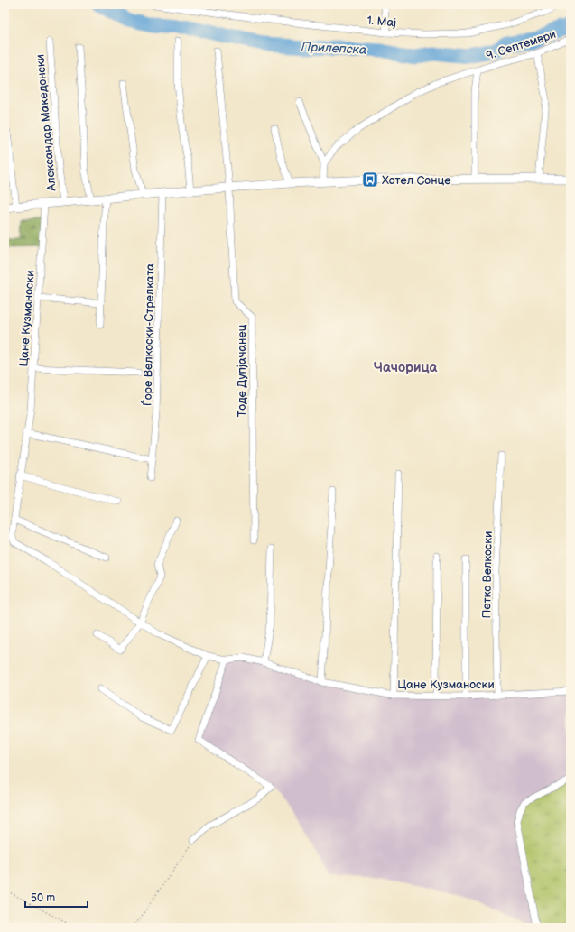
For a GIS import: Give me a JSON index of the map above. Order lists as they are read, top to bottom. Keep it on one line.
{"streets":{"street":["1. Мај","9. Септември","Александар Македонски","Цане Кузманоски","Ѓоре Велкоски-Стрелката","Тоде Дупјачанец","Петко Велкоски"]},"crossings":[["Александар Македонски","Цане Кузманоски"],["Александар Македонски","Ѓоре Велкоски-Стрелката"],["Александар Македонски","Тоде Дупјачанец"],["Цане Кузманоски","Петко Велкоски"]],"districts":["Чачорица"],"water":["Прилепска"],"places":{"bus stop":["Хотел Сонце"]},"scale_bar":"50 m"}
